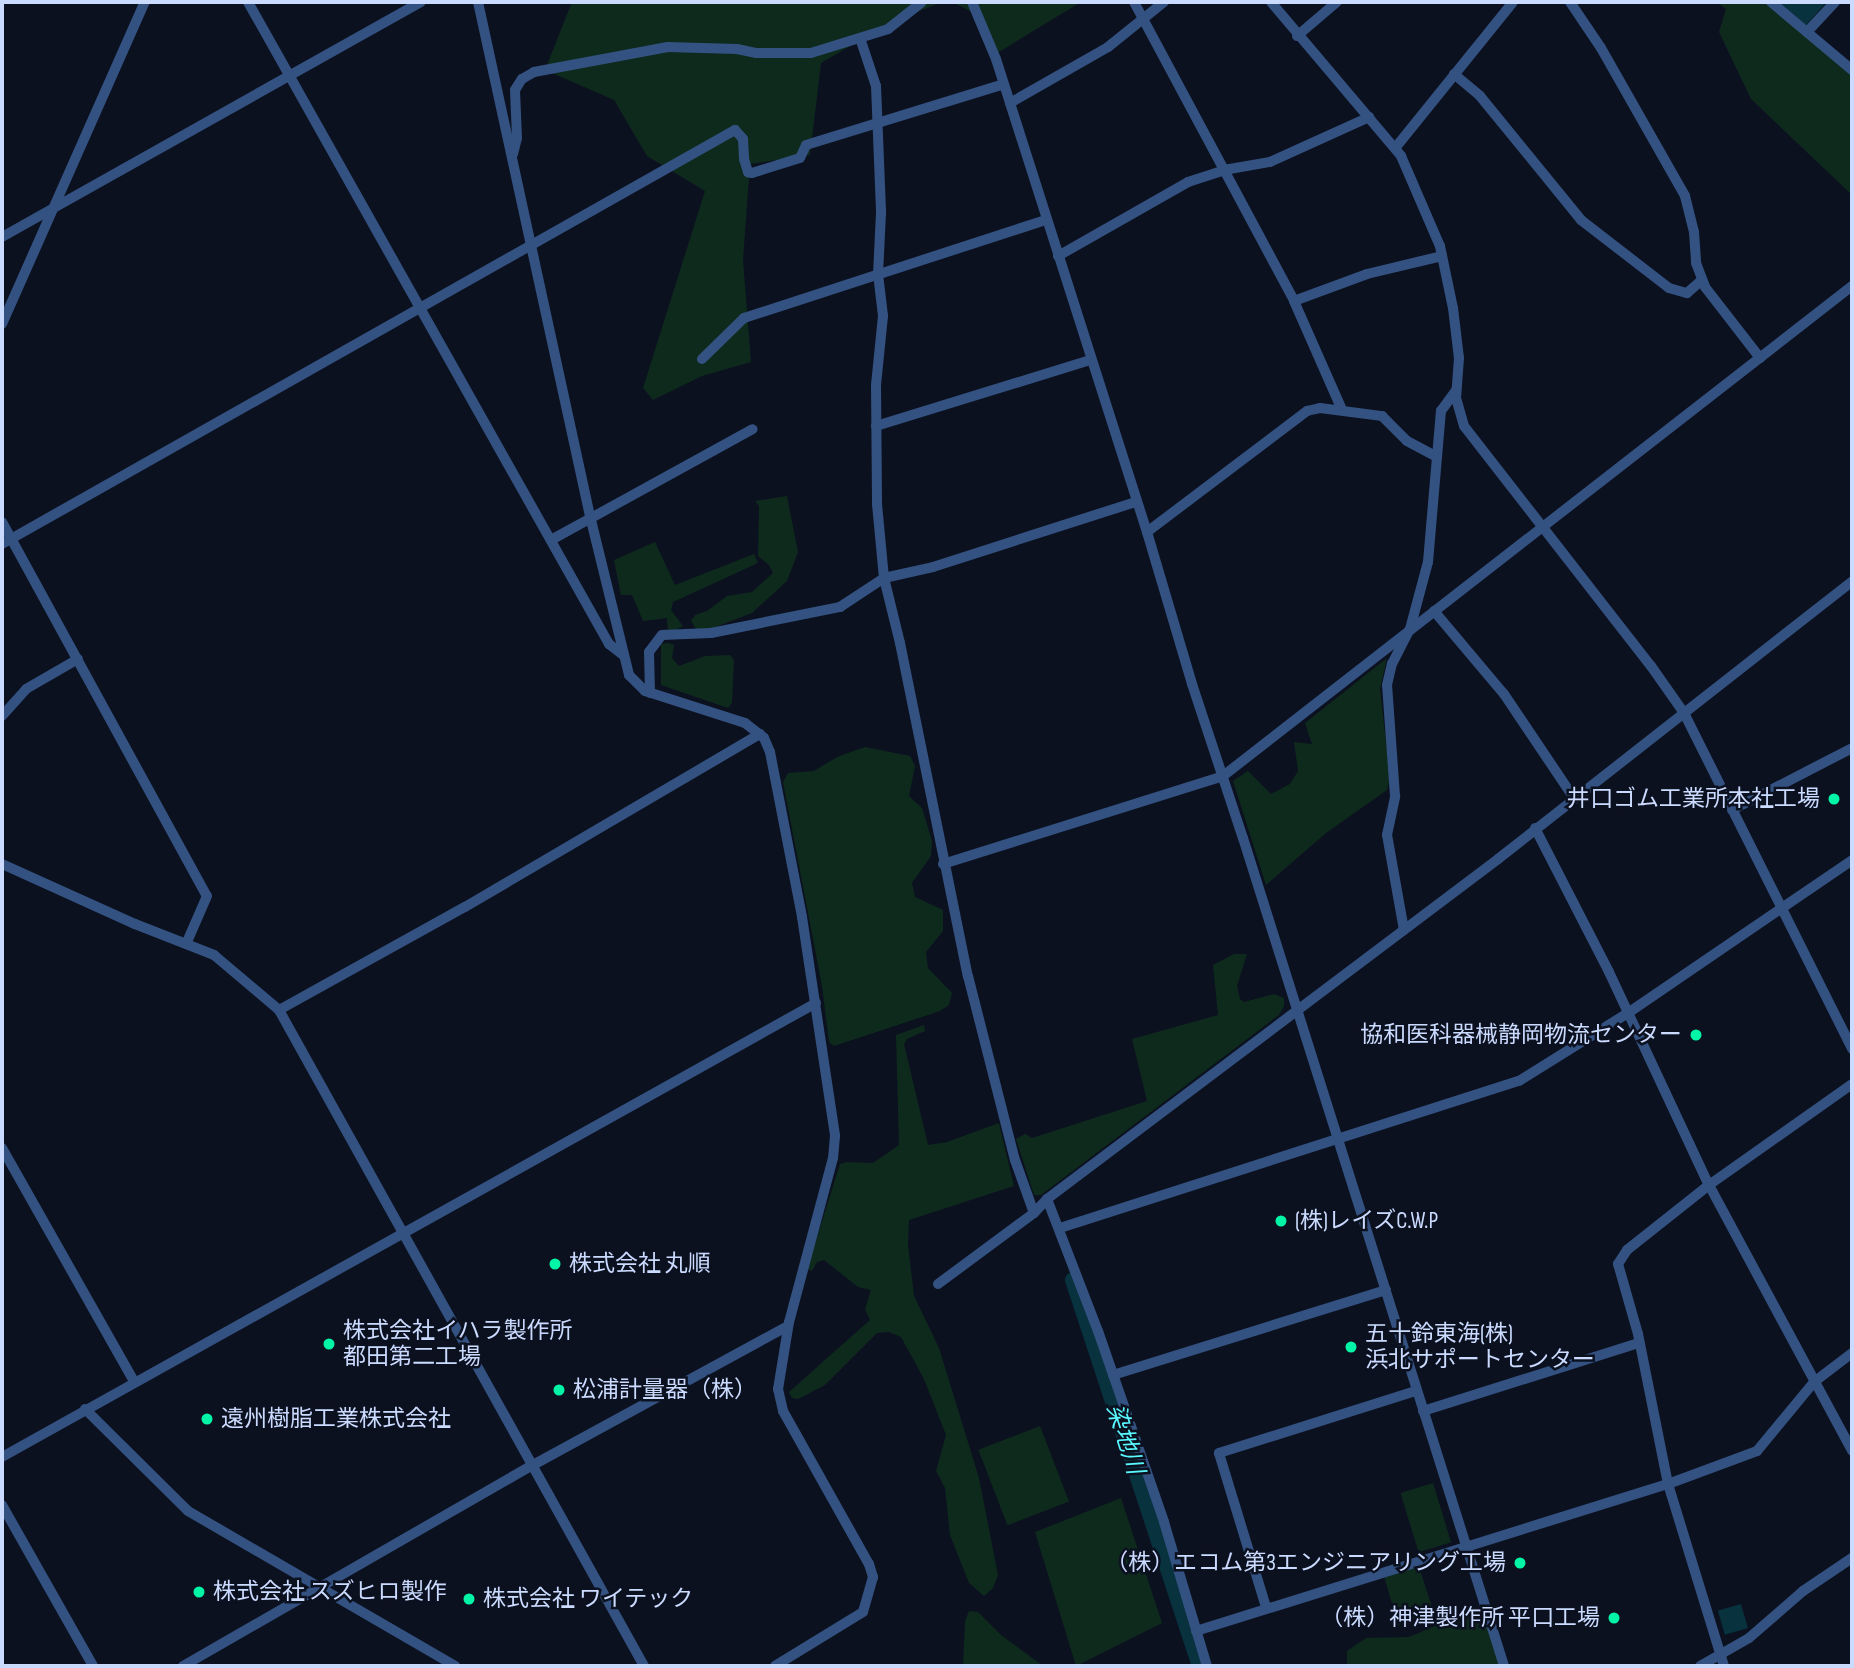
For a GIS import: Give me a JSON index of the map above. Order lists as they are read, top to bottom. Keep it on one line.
{"water":["染地川"],"places":["井口ゴム工業所本社工場","協和医科器械静岡物流センター","(株)レイズC.W.P","株式会社 丸順","株式会社イハラ製作所 都田第二工場","五十鈴東海(株) 浜北サポートセンター","松浦計量器（株）","遠州樹脂工業株式会社","（株）エコム第3エンジニアリング工場","株式会社 スズヒロ製作","株式会社 ワイテック","（株）神津製作所 平口工場"]}
